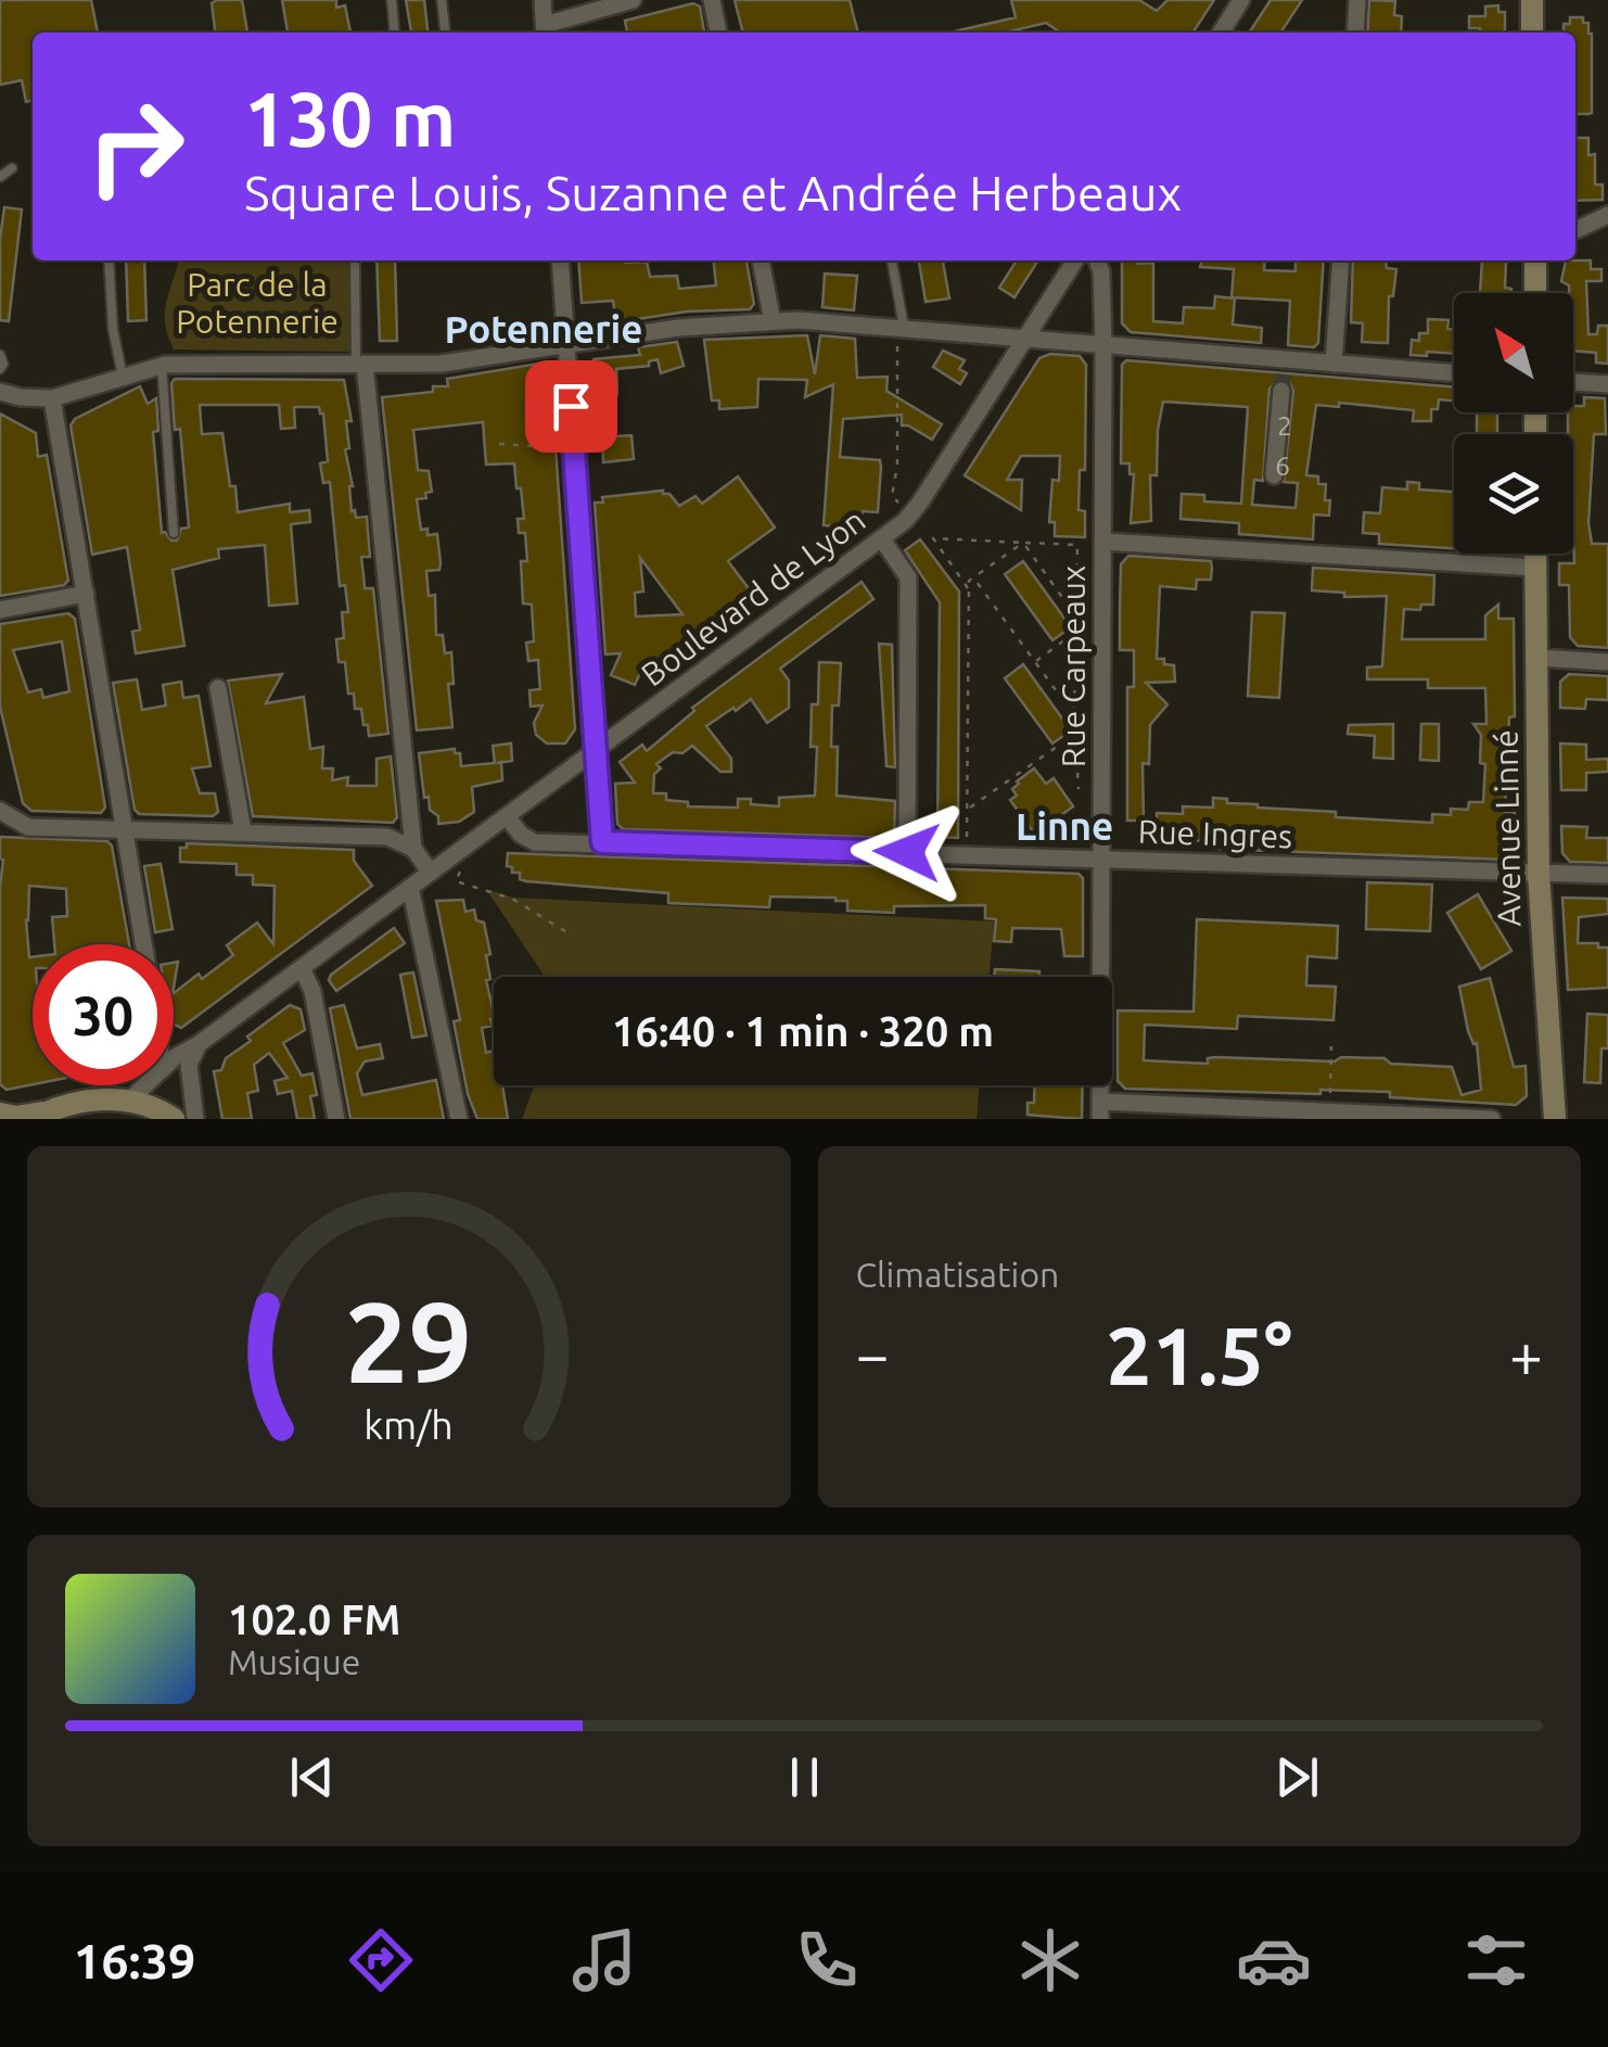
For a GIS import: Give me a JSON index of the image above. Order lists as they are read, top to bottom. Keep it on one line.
{"streets":{"street":["Boulevard de Lyon","Rue Carpeaux","Avenue Linné","Rue Ingres"]},"crossings":[["Boulevard de Lyon","Rue Ingres"],["Rue Carpeaux","Rue Ingres"],["Avenue Linné","Rue Ingres"]],"districts":["Potennerie","Linne"],"parks":["Parc de la Potennerie"],"house_numbers":["2","6"],"north":"top left","page":{"turn":["130 m","Square Louis, Suzanne et Andrée Herbeaux"],"limit":"30","trip":"16:40 · 1 min · 320 m","tile":"Climatisation","heat":["−","21.5°","+"],"song":["102.0 FM","Musique"],"tabs":"16:39","gauge":["29","km/h"]}}
